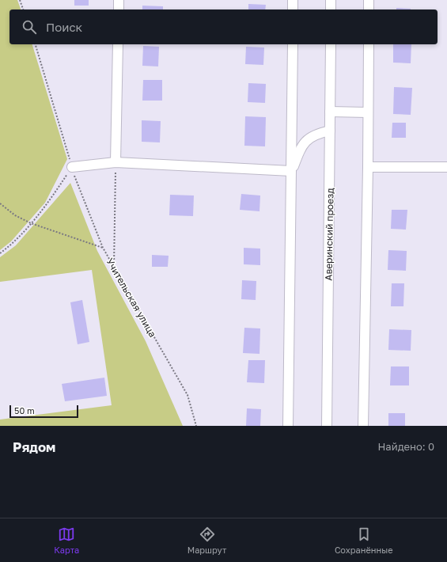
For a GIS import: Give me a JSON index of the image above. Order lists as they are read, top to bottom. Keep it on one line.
{"streets":{"street":["Аверинский проезд"],"path":["Учительская улица"]},"scale_bar":"50 m","page":{"search":"Поиск","scale":"50 m","heading":["Рядом","Найдено: 0"],"nav":["Карта","Маршрут","Сохранённые"]}}
